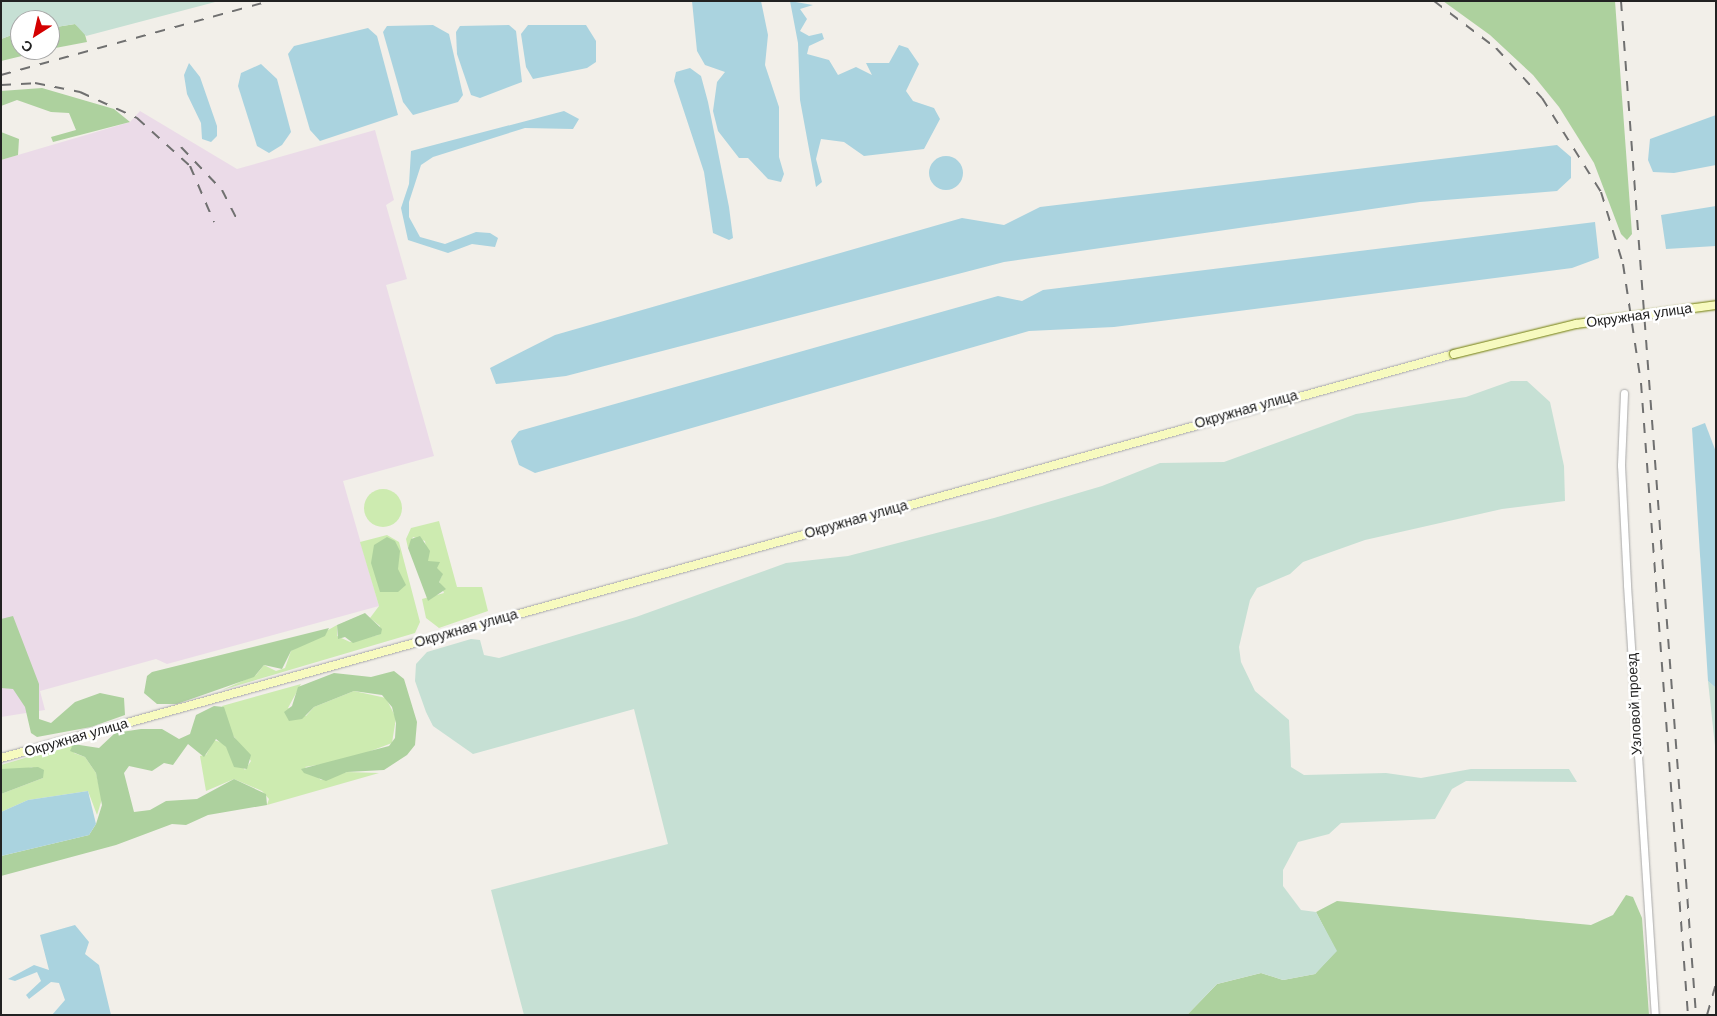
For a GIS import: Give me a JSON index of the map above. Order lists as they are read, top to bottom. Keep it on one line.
{"streets":{"main road":["Окружная улица"],"street":["Узловой проезд"]},"north":"bottom left"}
